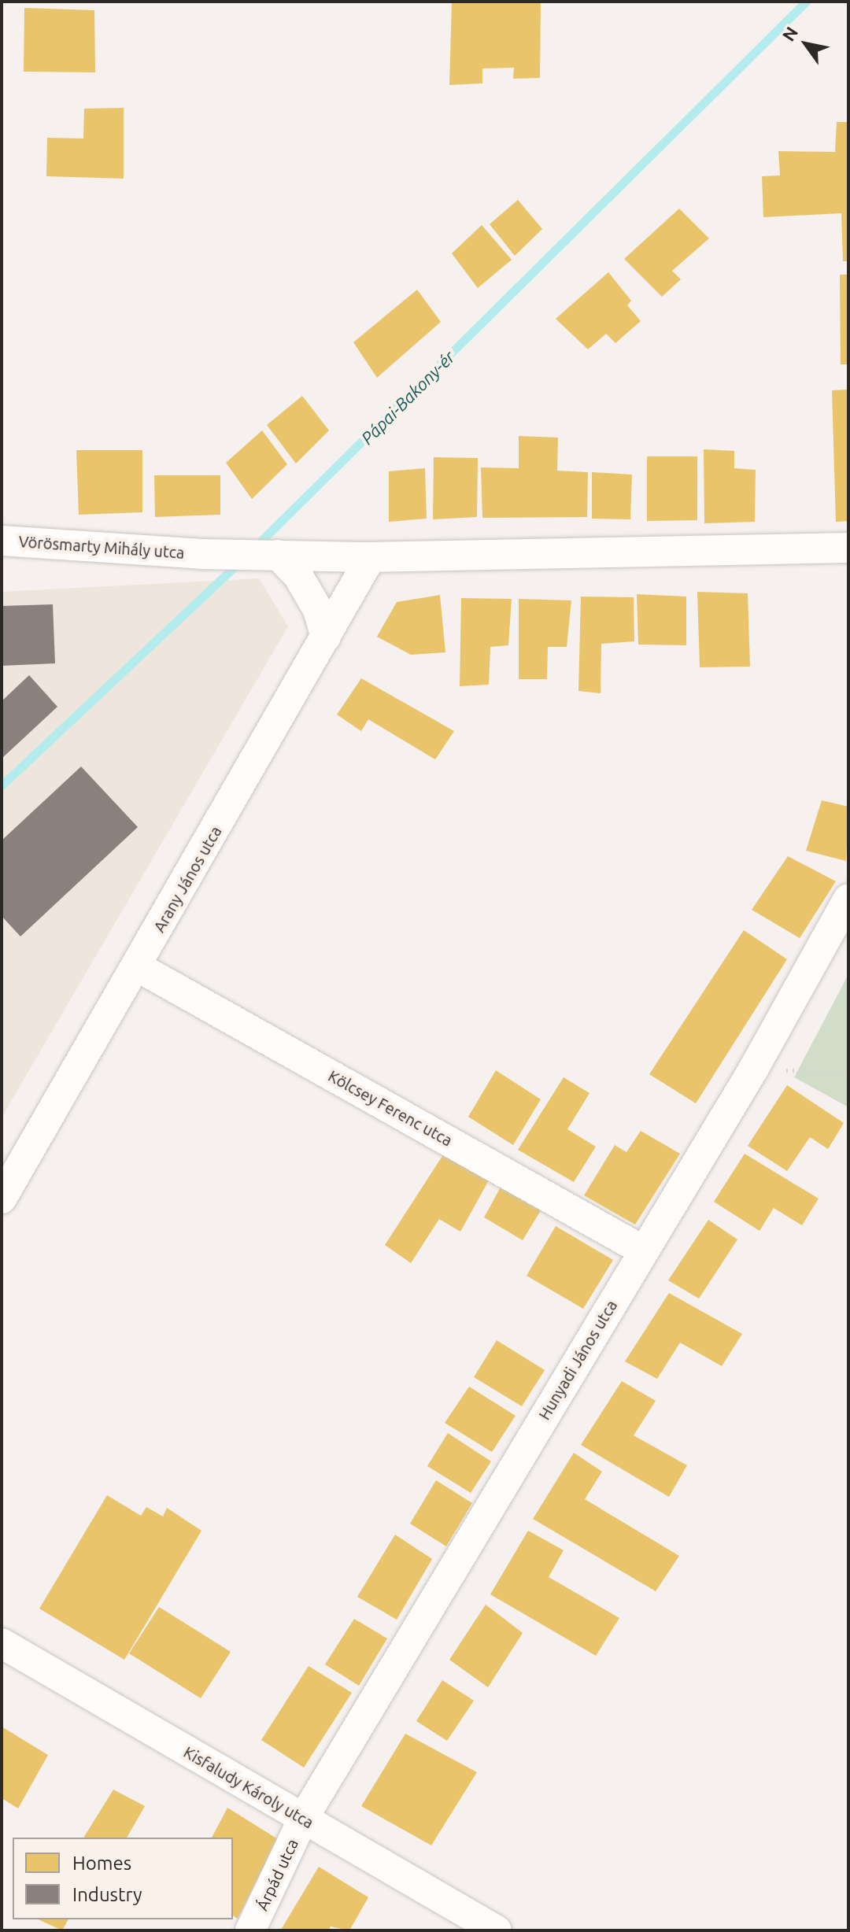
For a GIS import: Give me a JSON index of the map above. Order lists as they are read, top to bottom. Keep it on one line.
{"streets":{"street":["Vörösmarty Mihály utca","Arany János utca","Kölcsey Ferenc utca","Hunyadi János utca","Kisfaludy Károly utca","Árpád utca"]},"crossings":[["Vörösmarty Mihály utca","Arany János utca"],["Arany János utca","Kölcsey Ferenc utca"],["Kölcsey Ferenc utca","Hunyadi János utca"],["Hunyadi János utca","Kisfaludy Károly utca"],["Hunyadi János utca","Árpád utca"],["Kisfaludy Károly utca","Árpád utca"]],"water":["Pápai-Bakony-ér"],"legend":["Homes","Industry"],"north":"top left"}
